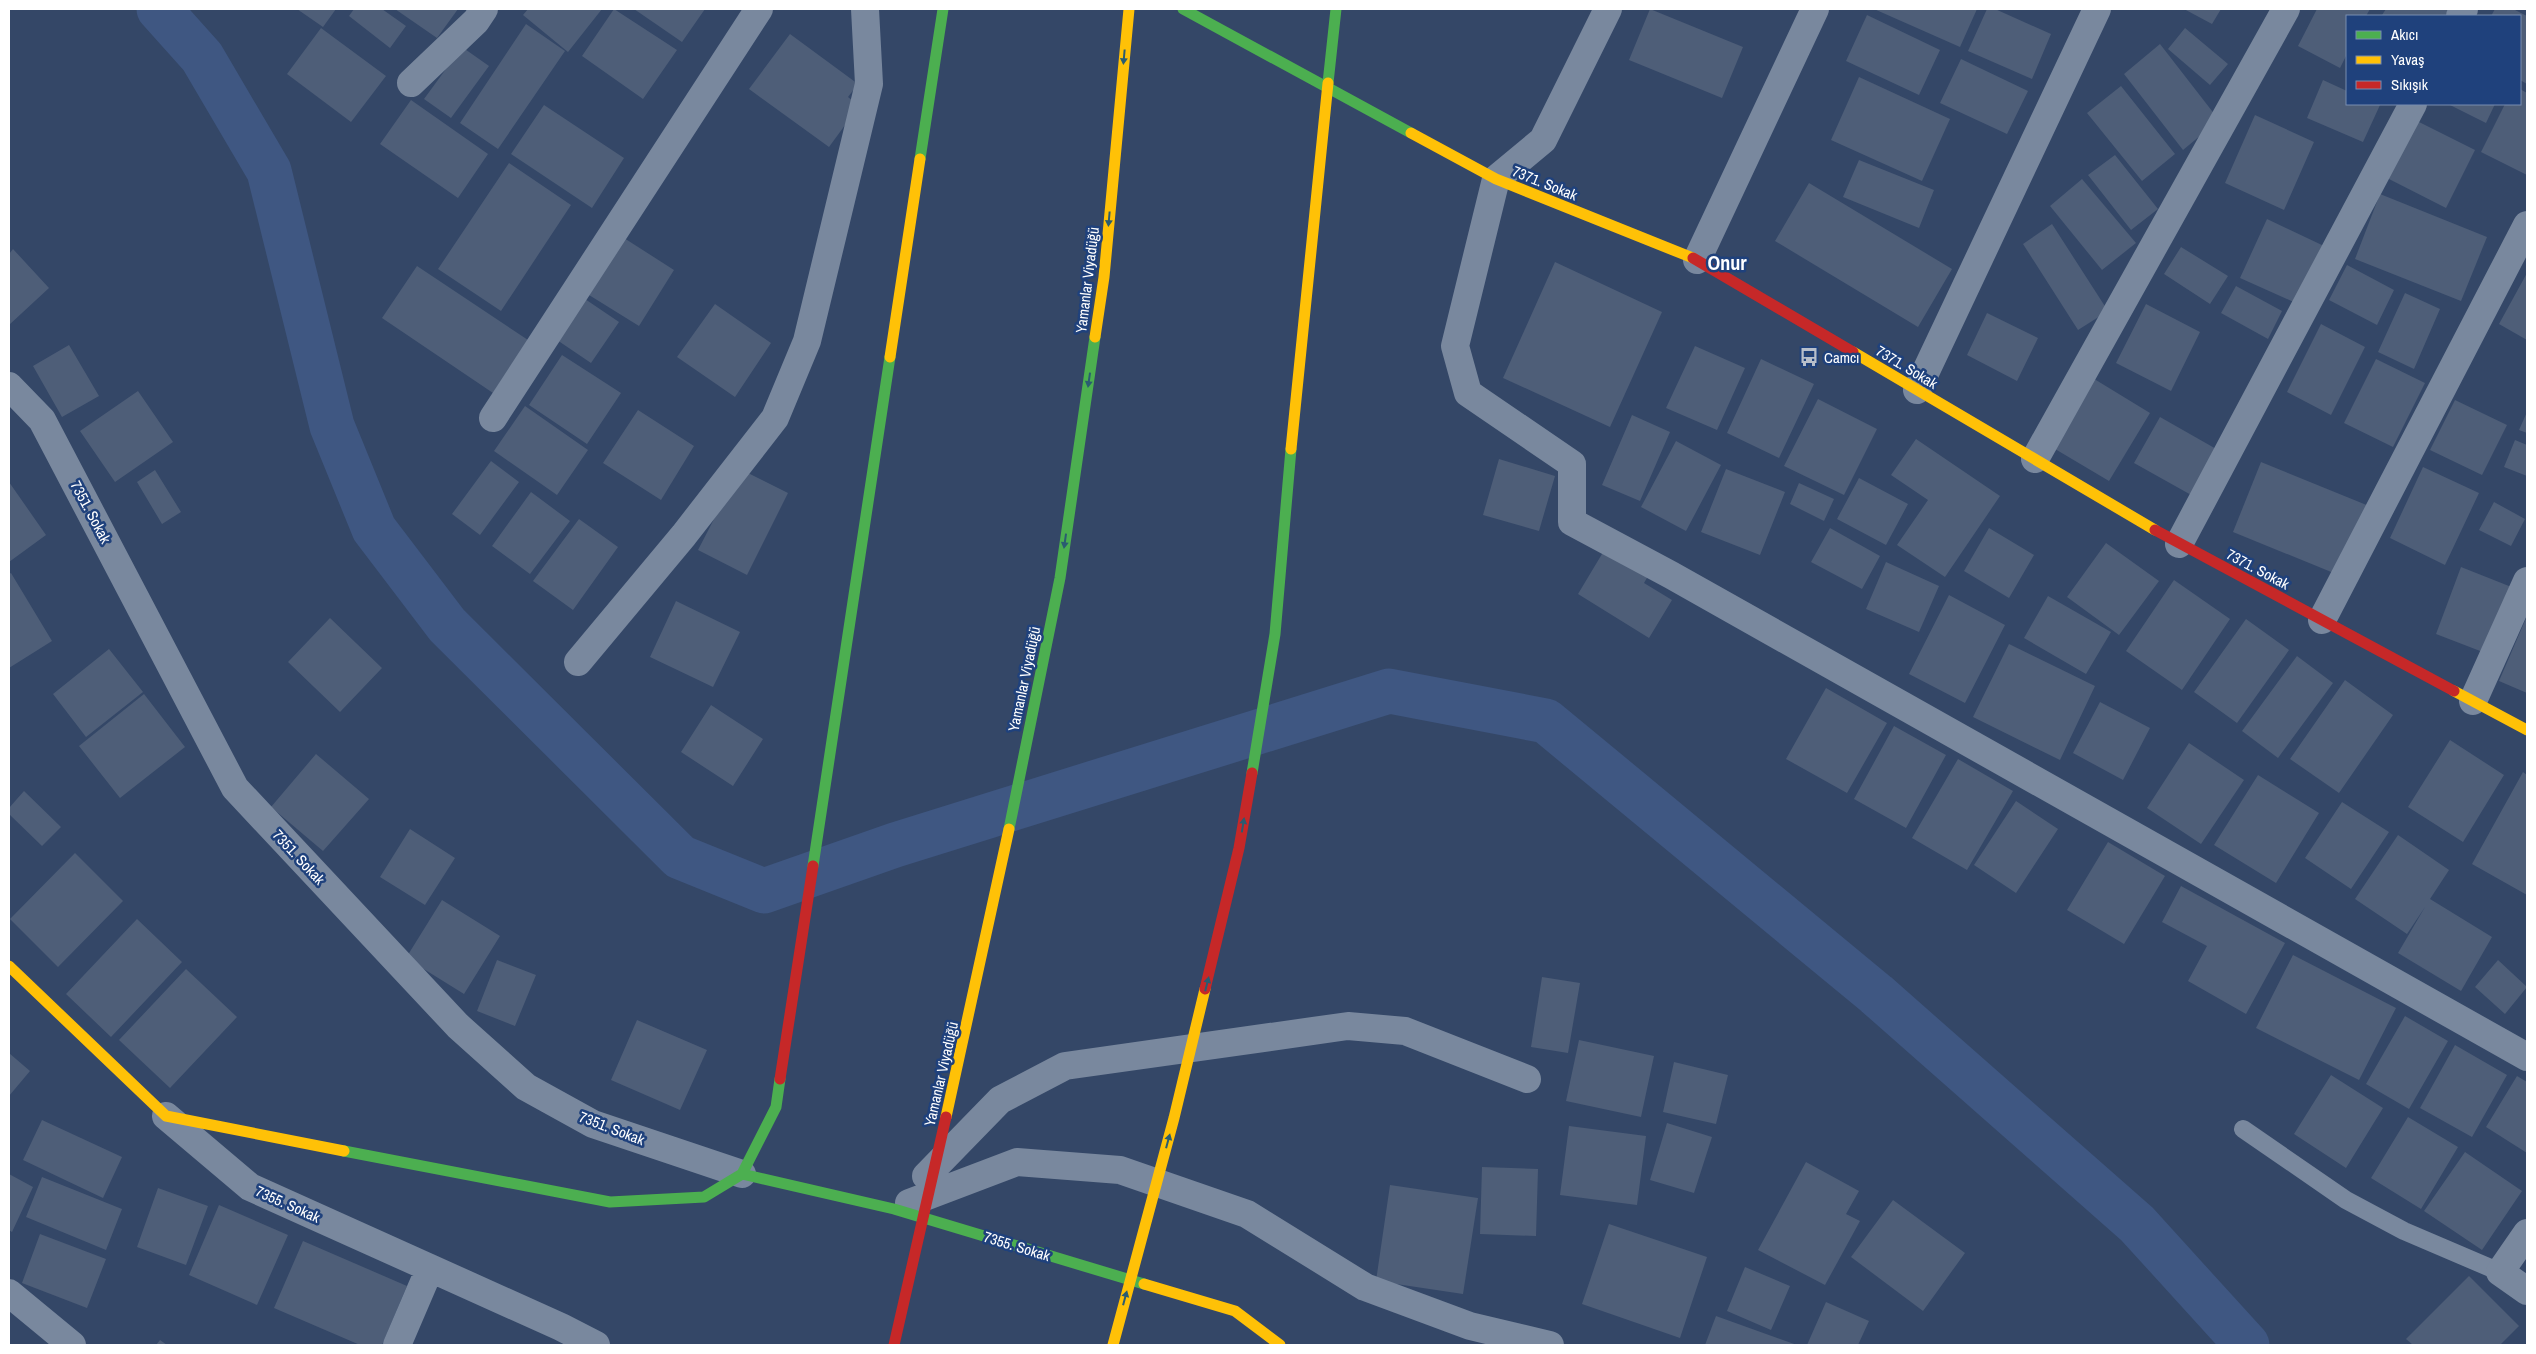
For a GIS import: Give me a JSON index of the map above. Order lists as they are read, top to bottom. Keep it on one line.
{"streets":{"main road":["7371. Sokak","Yamanlar Viyadüğü","7355. Sokak"],"street":["7351. Sokak"]},"crossings":[["7351. Sokak","7355. Sokak"]],"one_way":["Yamanlar Viyadüğü"],"districts":["Onur"],"places":{"bus stop":["Camcı"]},"legend":["Akıcı","Yavaş","Sıkışık"]}
